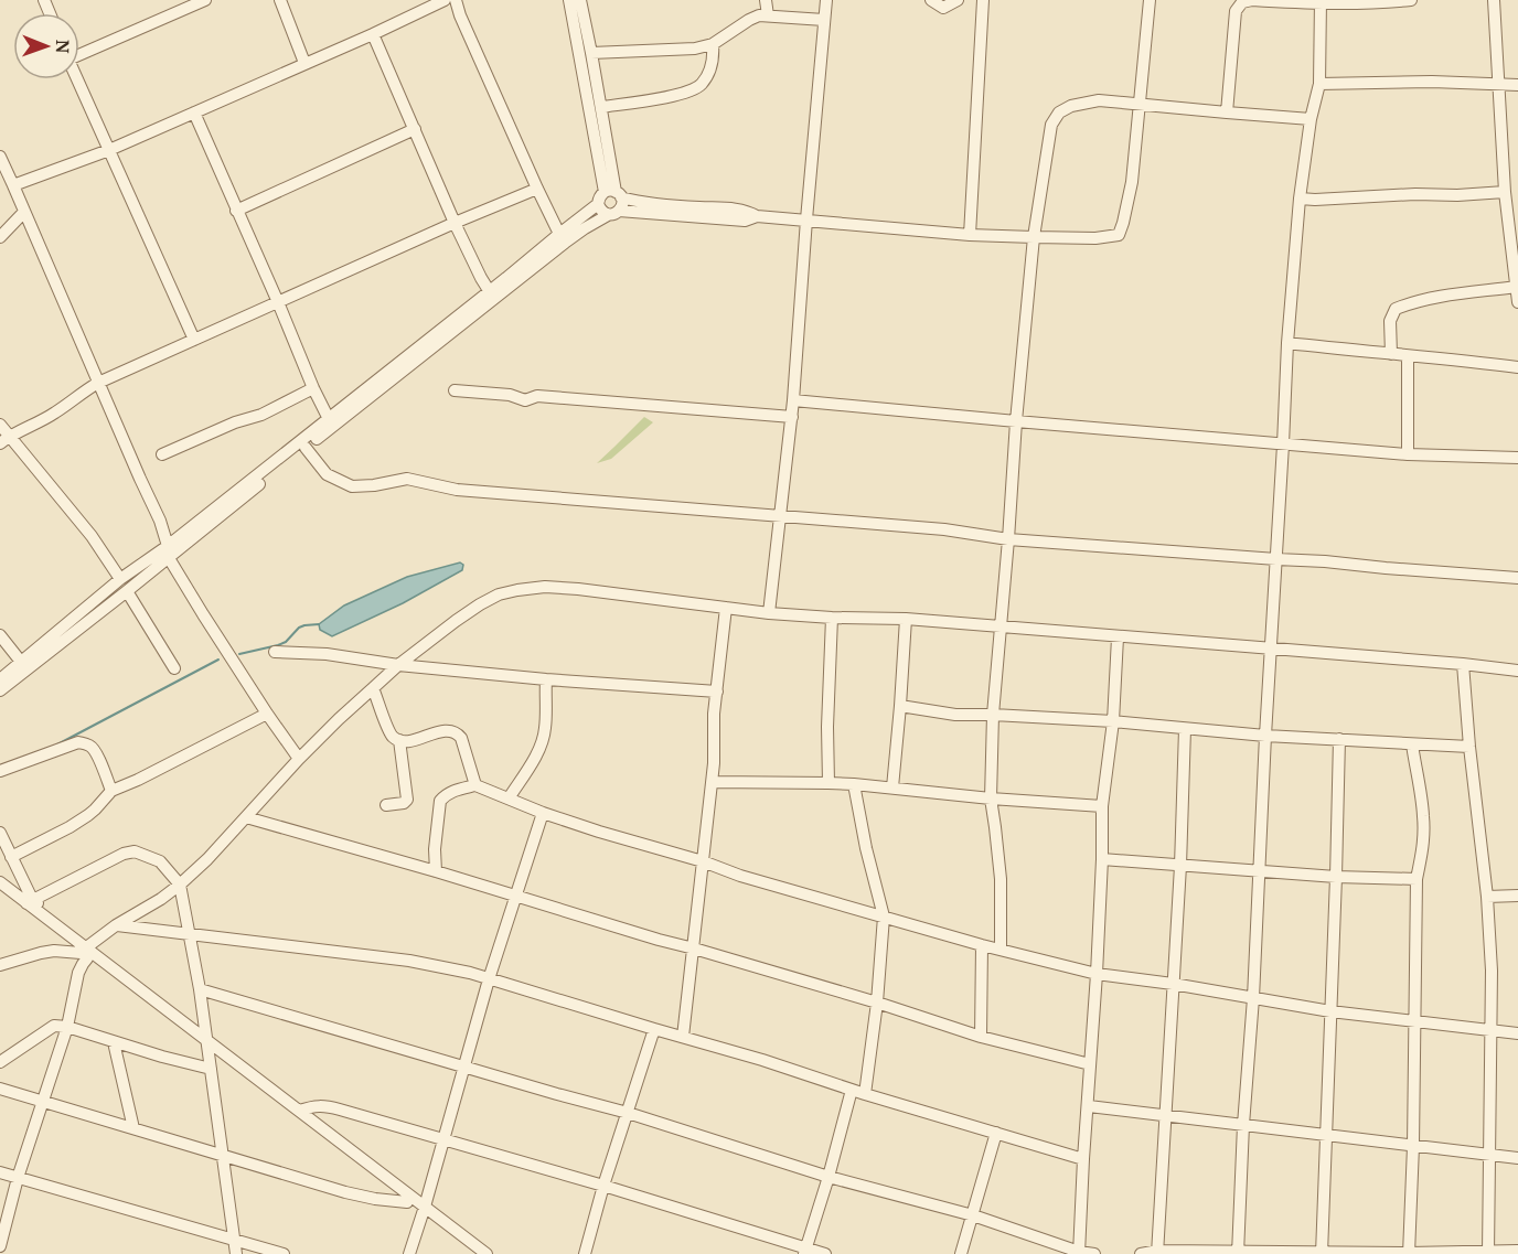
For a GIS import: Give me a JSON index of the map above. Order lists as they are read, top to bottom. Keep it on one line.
{"north":"right"}
